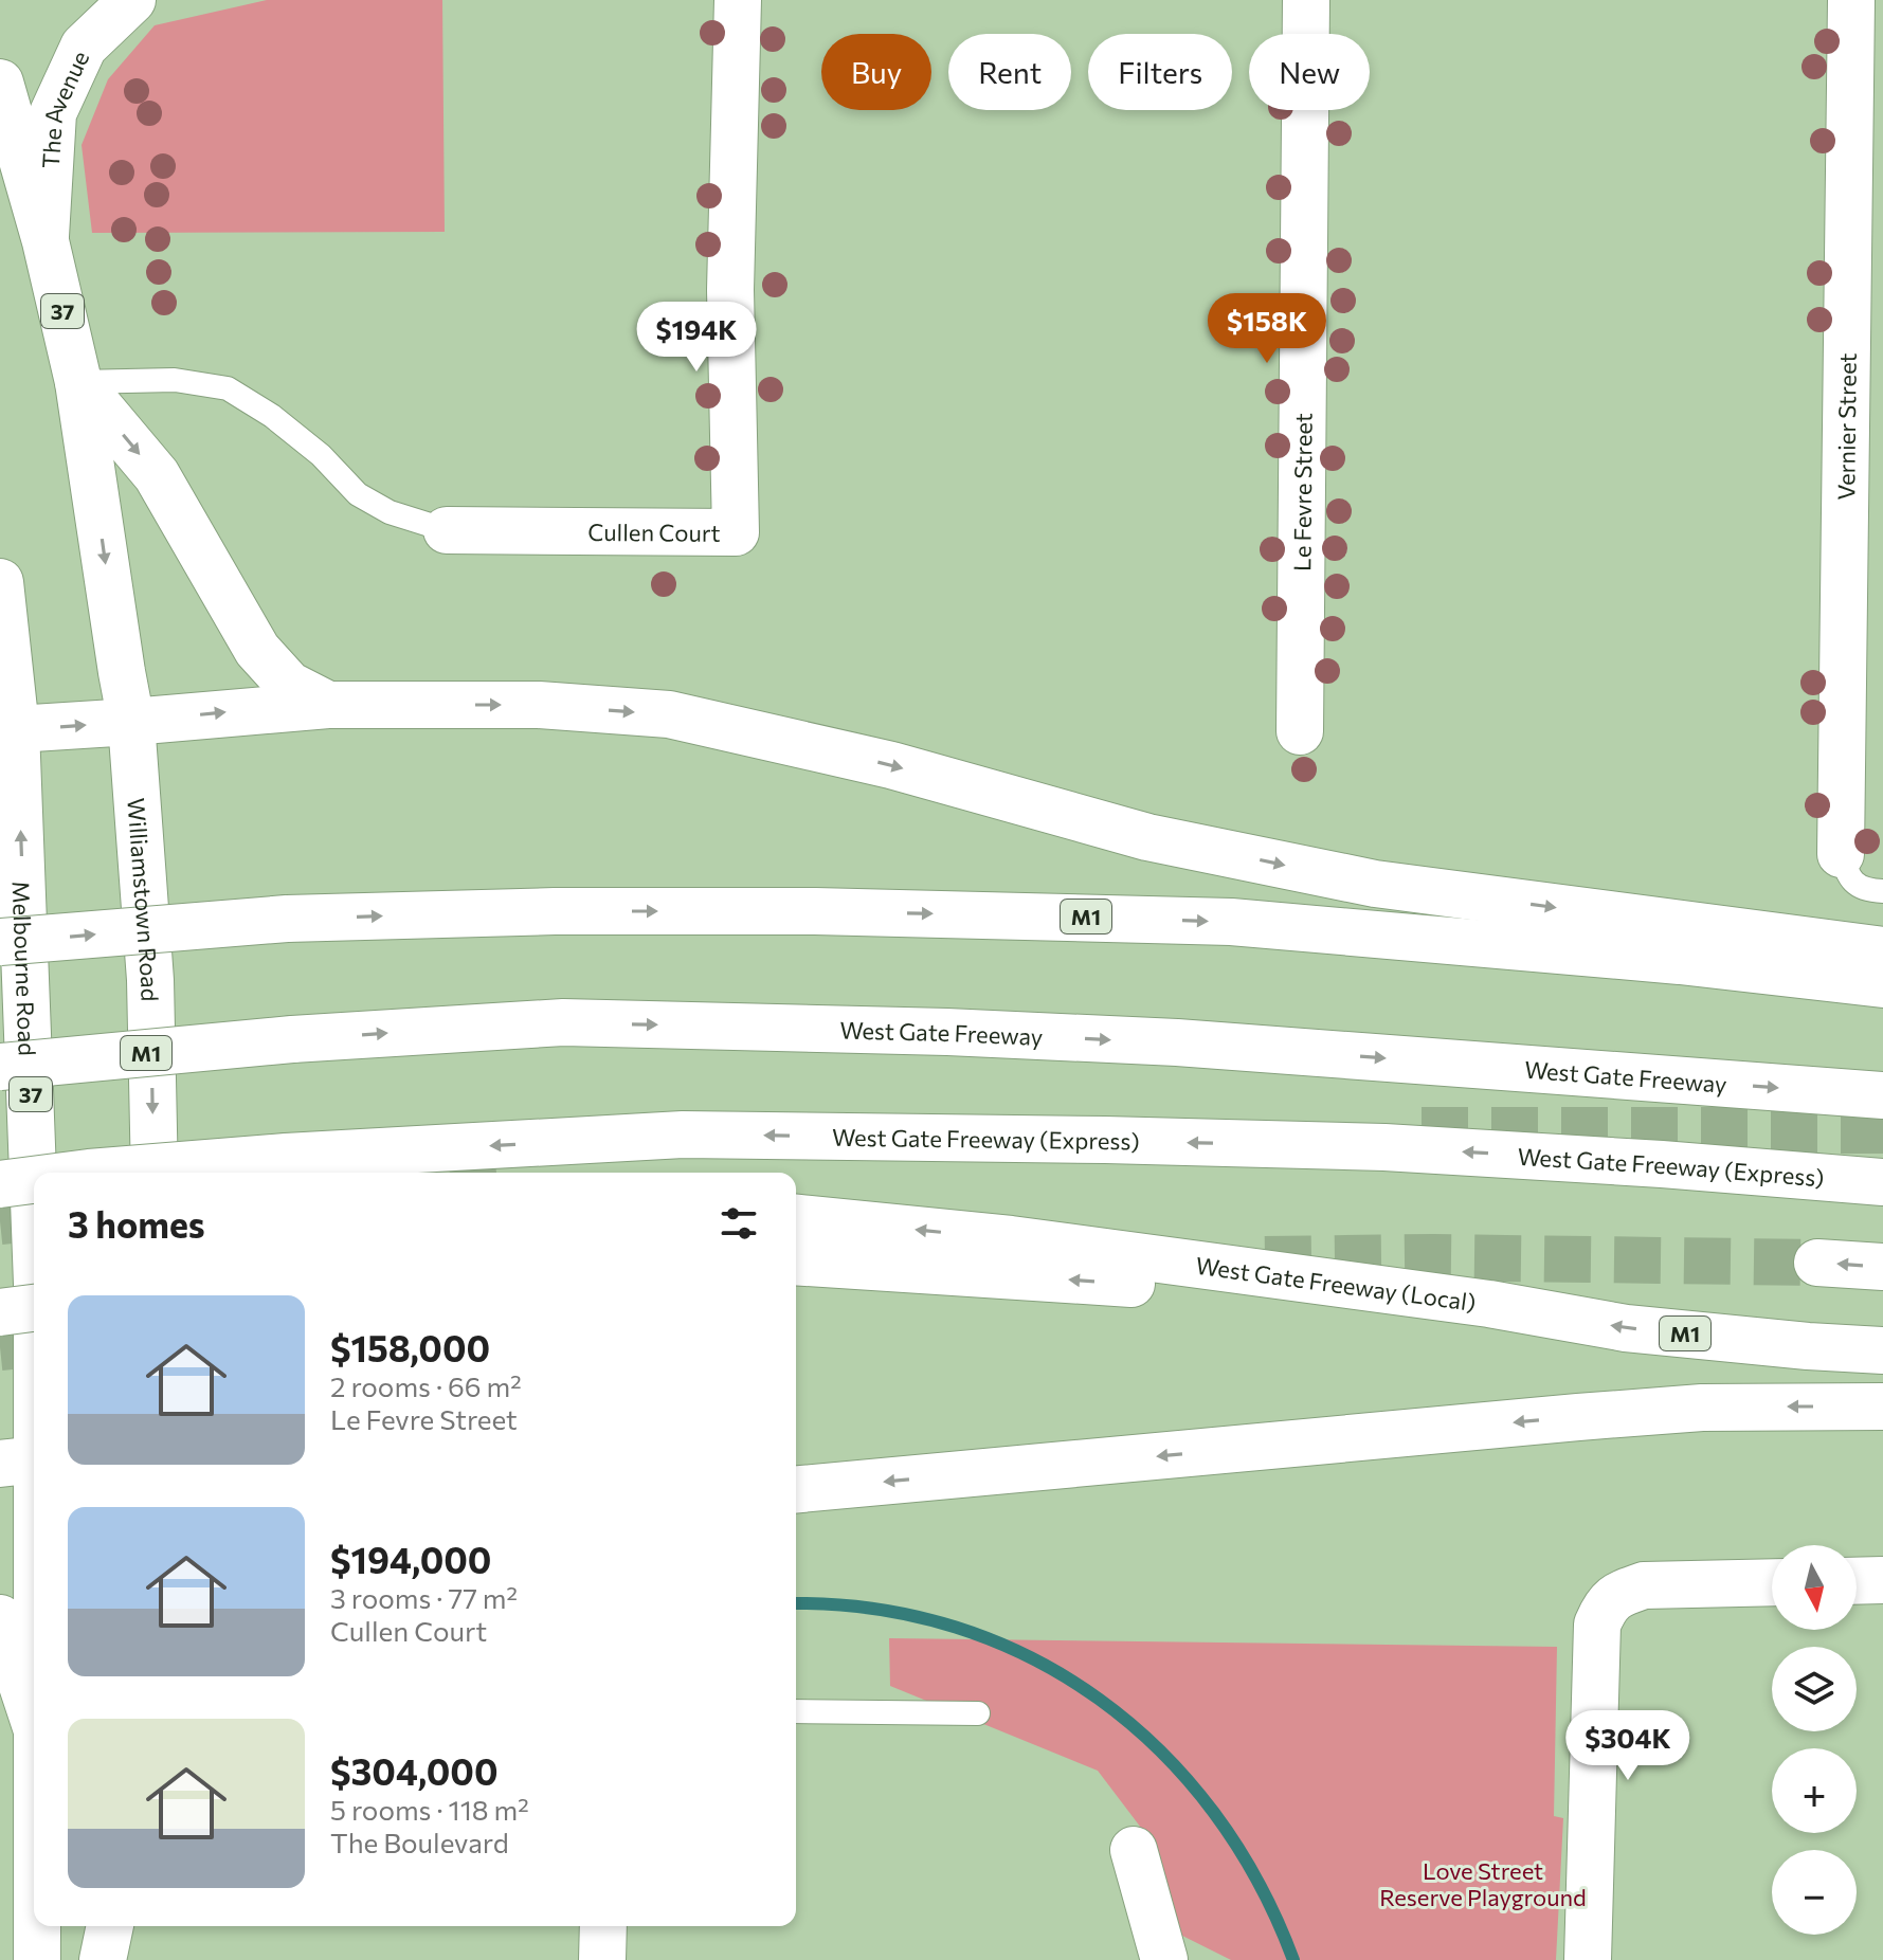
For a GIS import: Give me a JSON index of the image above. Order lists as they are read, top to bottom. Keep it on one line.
{"streets":{"main road":["The Avenue","37","Vernier Street","Le Fevre Street","Cullen Court","Williamstown Road","M1","Melbourne Road","West Gate Freeway","West Gate Freeway (Express)","West Gate Freeway (Local)"]},"crossings":[["The Avenue","37"],["37","Williamstown Road"],["37","Melbourne Road"]],"one_way":["Williamstown Road","Melbourne Road"],"parks":["Love Street Reserve Playground"],"north":"bottom","page":{"chip":["Buy","Rent","Filters","New"],"price":["$158K","$194K","$304K"],"heading":"3 homes","list":[{"name":"$158,000","note":"2 rooms · 66 m² · Le Fevre Street"},{"name":"$194,000","note":"3 rooms · 77 m² · Cullen Court"},{"name":"$304,000","note":"5 rooms · 118 m² · The Boulevard"}],"map_buttons":["+","−"]}}
